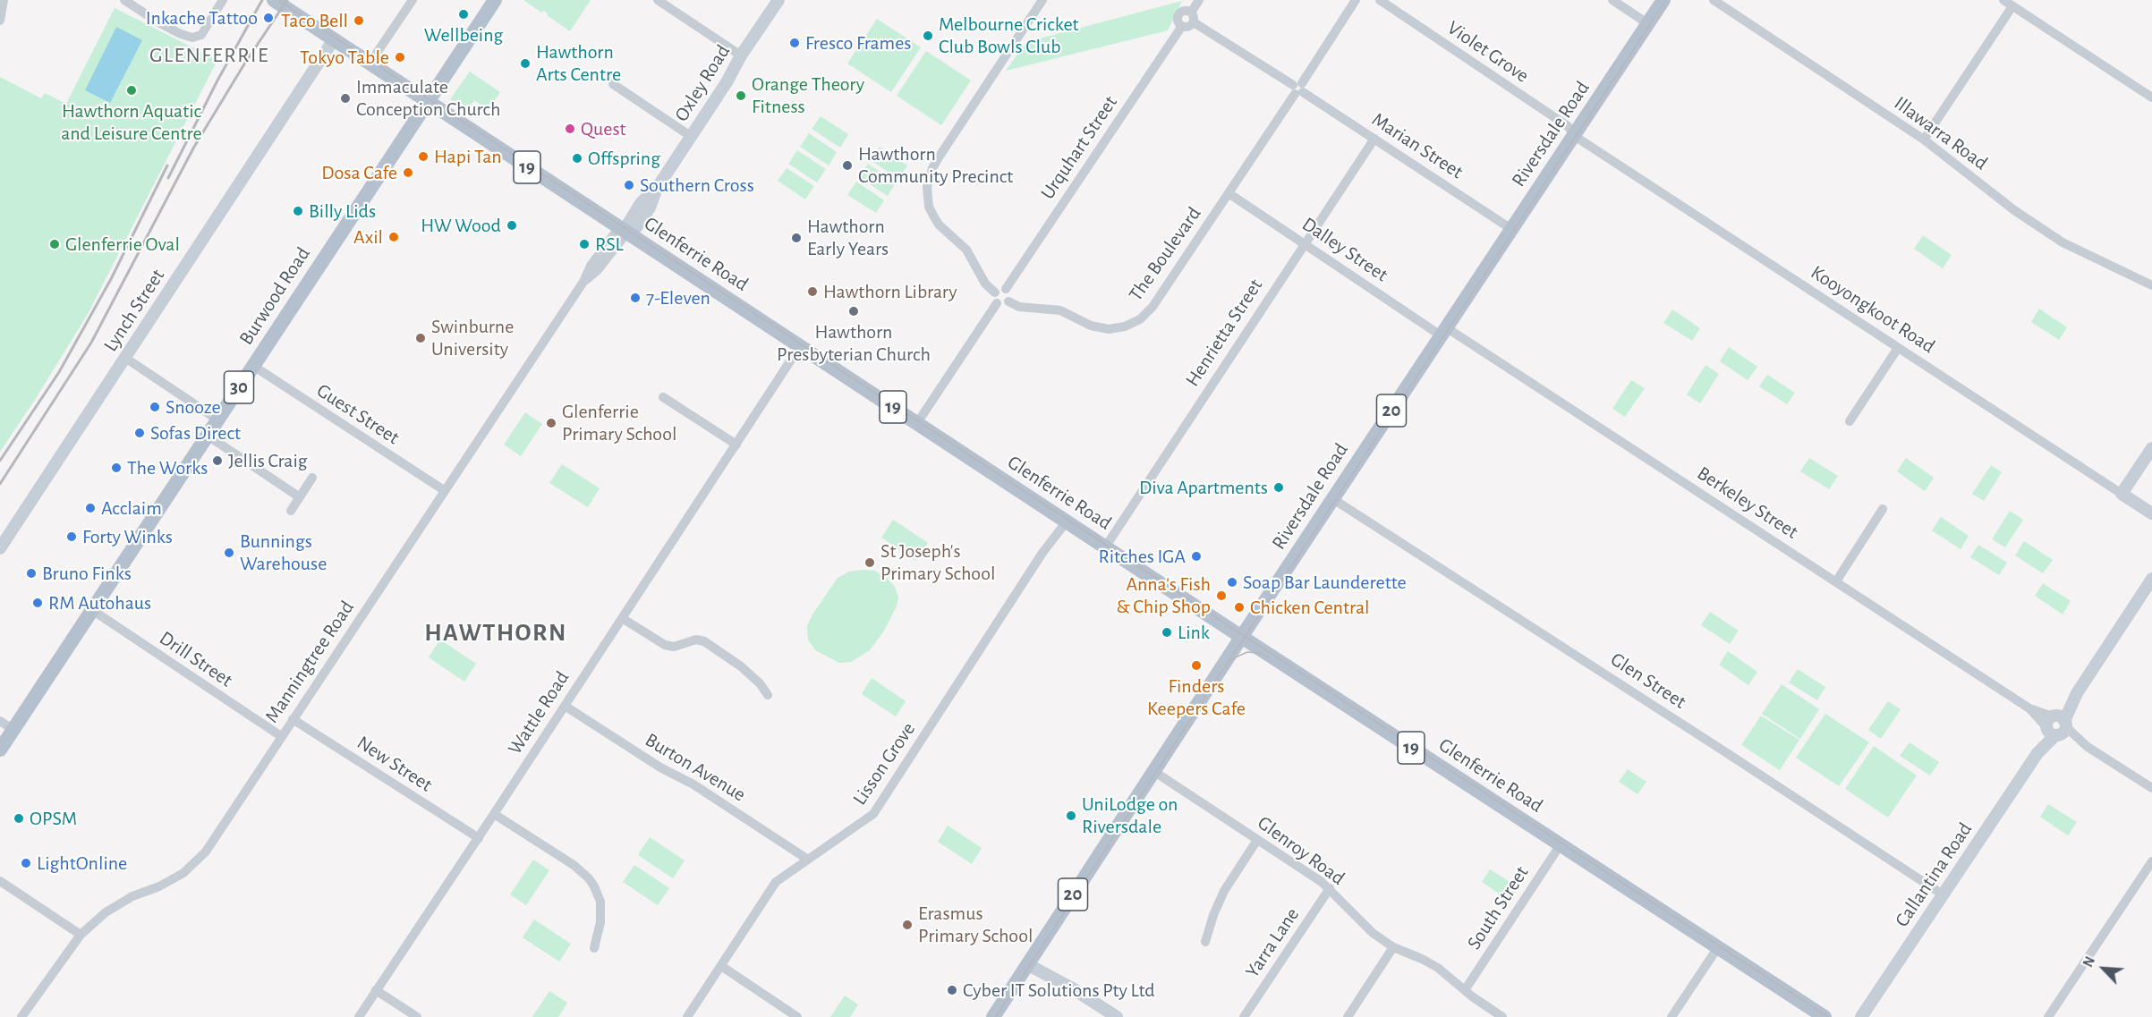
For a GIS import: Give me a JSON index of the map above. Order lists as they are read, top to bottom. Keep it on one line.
{"streets":{"main road":["Riversdale Road","19","Glenferrie Road","Burwood Road","30","20"],"street":["Violet Grove","Oxley Road","Illawarra Road","Marian Street","Urquhart Street","Dalley Street","The Boulevard","Kooyongkoot Road","Lynch Street","Henrietta Street","Guest Street","Berkeley Street","Drill Street","Manningtree Road","Glen Street","Wattle Road","New Street","Lisson Grove","Burton Avenue","Glenroy Road","Callantina Road","South Street","Yarra Lane"]},"crossings":[["Violet Grove","Riversdale Road"],["Violet Grove","Kooyongkoot Road"],["Oxley Road","Glenferrie Road"],["Oxley Road","Manningtree Road"],["Riversdale Road","Marian Street"],["Riversdale Road","Dalley Street"],["Riversdale Road","Glenferrie Road"],["Riversdale Road","Kooyongkoot Road"],["Riversdale Road","Berkeley Street"],["Riversdale Road","Glen Street"],["Riversdale Road","Glenroy Road"],["Marian Street","Urquhart Street"],["Marian Street","The Boulevard"],["Marian Street","Henrietta Street"],["Urquhart Street","The Boulevard"],["Dalley Street","The Boulevard"],["Dalley Street","Henrietta Street"],["Dalley Street","Berkeley Street"],["Glenferrie Road","Burwood Road"],["Glenferrie Road","Lynch Street"],["Glenferrie Road","Henrietta Street"],["Glenferrie Road","Manningtree Road"],["Glenferrie Road","Wattle Road"],["Glenferrie Road","Lisson Grove"],["Glenferrie Road","South Street"],["Burwood Road","Guest Street"],["Burwood Road","Drill Street"],["Guest Street","Manningtree Road"],["Berkeley Street","Callantina Road"],["Drill Street","Manningtree Road"],["Manningtree Road","New Street"],["Glen Street","Callantina Road"],["Wattle Road","New Street"],["Wattle Road","Burton Avenue"],["Lisson Grove","Burton Avenue"],["Glenroy Road","South Street"],["Glenroy Road","Yarra Lane"]],"districts":["GLENFERRIE","HAWTHORN"],"places":["Wellbeing","Inkache Tattoo","Taco Bell","Melbourne Cricket Club Bowls Club","Fresco Frames","Tokyo Table","Hawthorn Arts Centre","Hawthorn Aquatic and Leisure Centre","Orange Theory Fitness","Immaculate Conception Church","Quest","Hapi Tan","Offspring","Hawthorn Community Precinct","Dosa Cafe","Southern Cross","Billy Lids","HW Wood","Axil","Hawthorn Early Years","Glenferrie Oval","RSL","Hawthorn Library","7-Eleven","Hawthorn Presbyterian Church","Swinburne University","Snooze","Glenferrie Primary School","Sofas Direct","Jellis Craig","The Works","Diva Apartments","Acclaim","Forty Winks","Bunnings Warehouse","Ritches IGA","St Joseph's Primary School","Bruno Finks","Soap Bar Launderette","Anna's Fish & Chip Shop","RM Autohaus","Chicken Central","Link","Finders Keepers Cafe","UniLodge on Riversdale","OPSM","LightOnline","Erasmus Primary School","Cyber IT Solutions Pty Ltd"],"north":"top left"}
